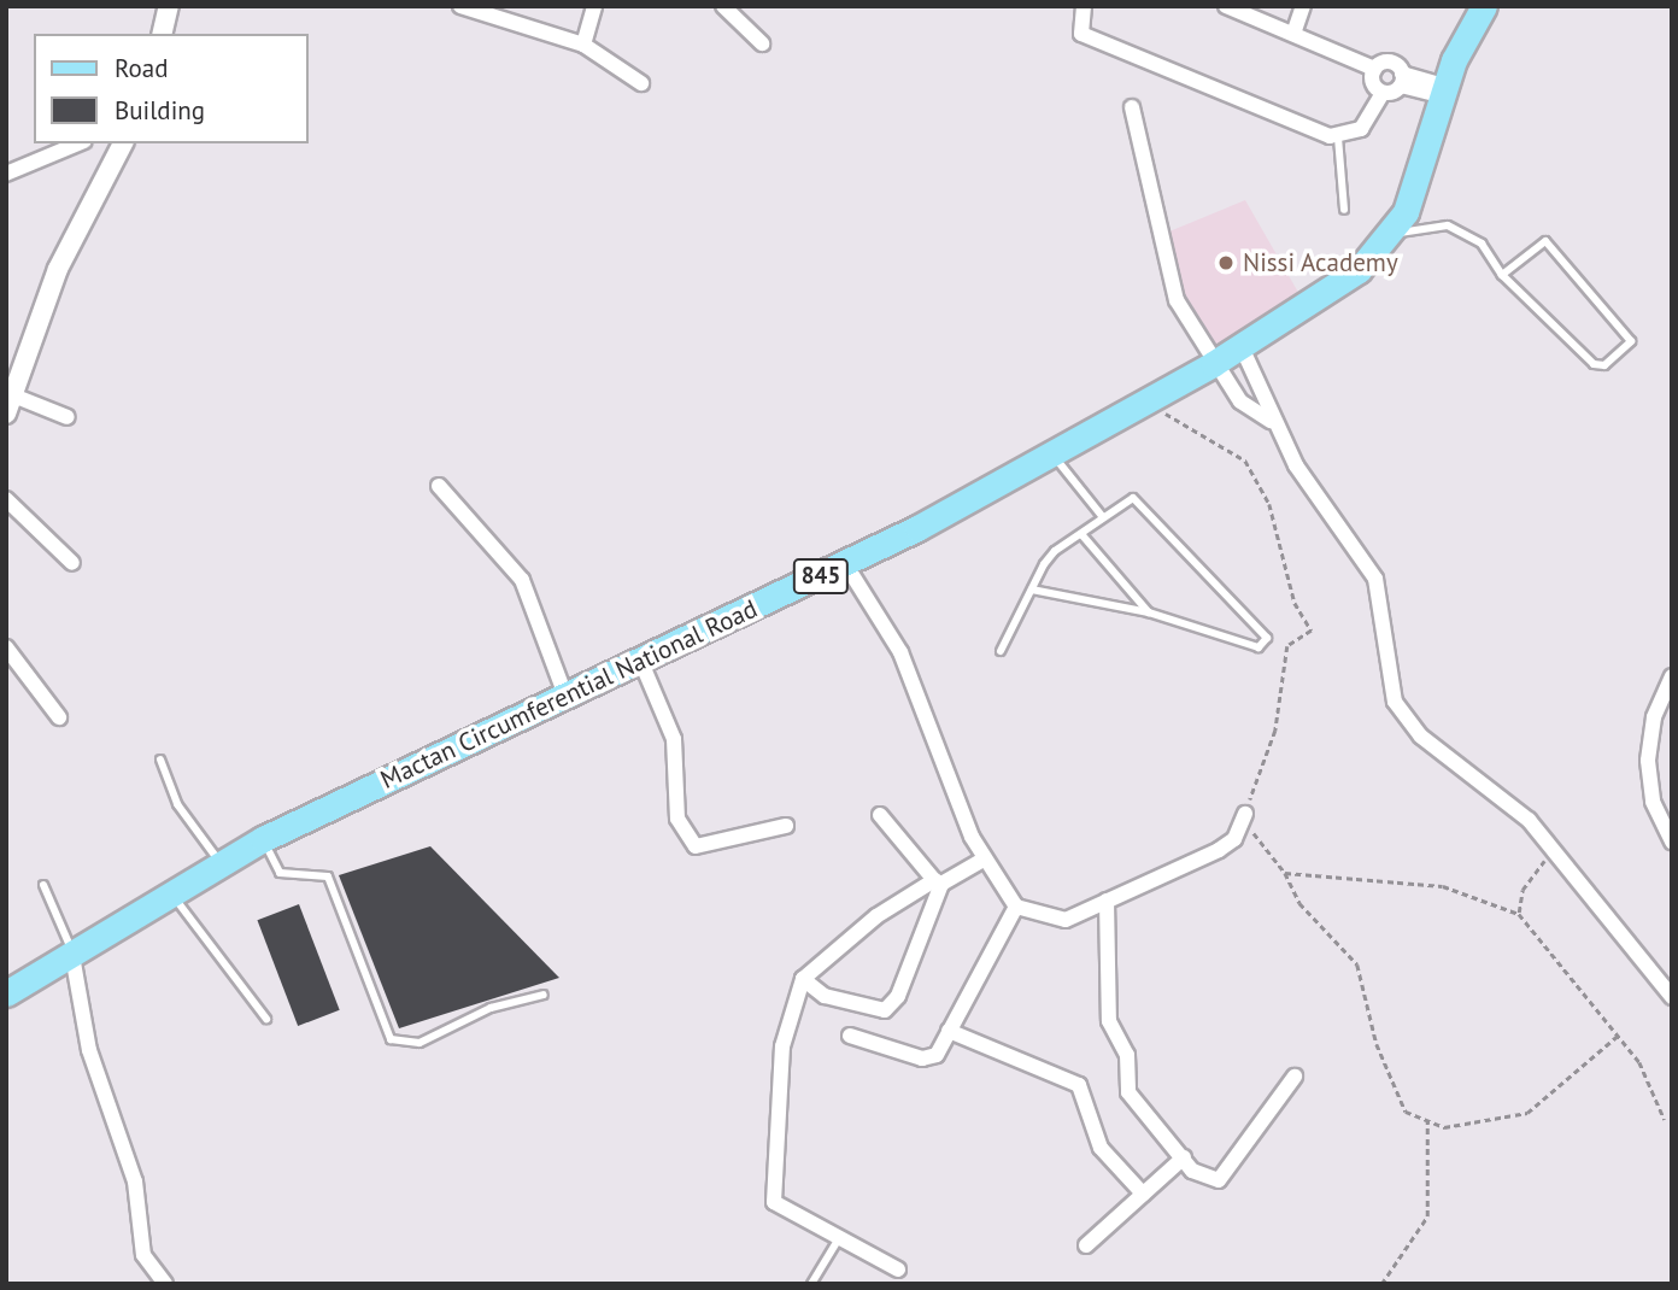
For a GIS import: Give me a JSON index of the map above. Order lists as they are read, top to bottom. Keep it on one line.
{"streets":{"main road":["845","Mactan Circumferential National Road"]},"places":["Nissi Academy"],"legend":["Road","Building"]}
